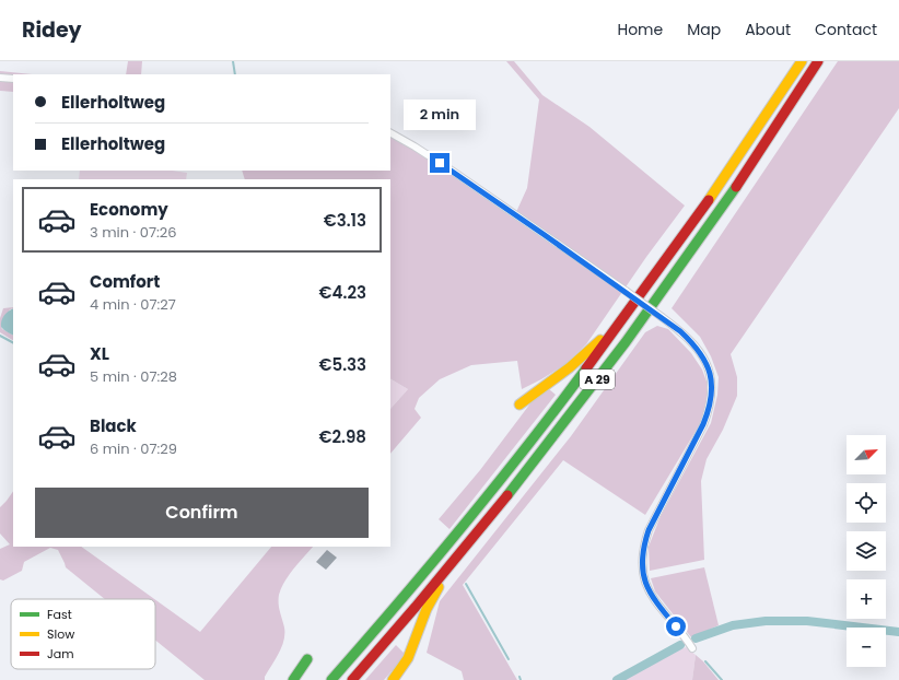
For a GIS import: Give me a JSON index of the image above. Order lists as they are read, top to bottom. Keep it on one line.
{"streets":{"highway":["A 29"]},"legend":["Fast","Slow","Jam"],"north":"top right","page":{"header":"Ridey","nav":["Home","Map","About","Contact"],"banner":["Ellerholtweg","Ellerholtweg"],"bubble":"2 min","list":[{"name":"Economy","note":"3 min · 07:26","value":"€3.13"},{"name":"Comfort","note":"4 min · 07:27","value":"€4.23"},{"name":"XL","note":"5 min · 07:28","value":"€5.33"},{"name":"Black","note":"6 min · 07:29","value":"€2.98"}],"map_buttons":["+","−"],"buttons":"Confirm"}}
